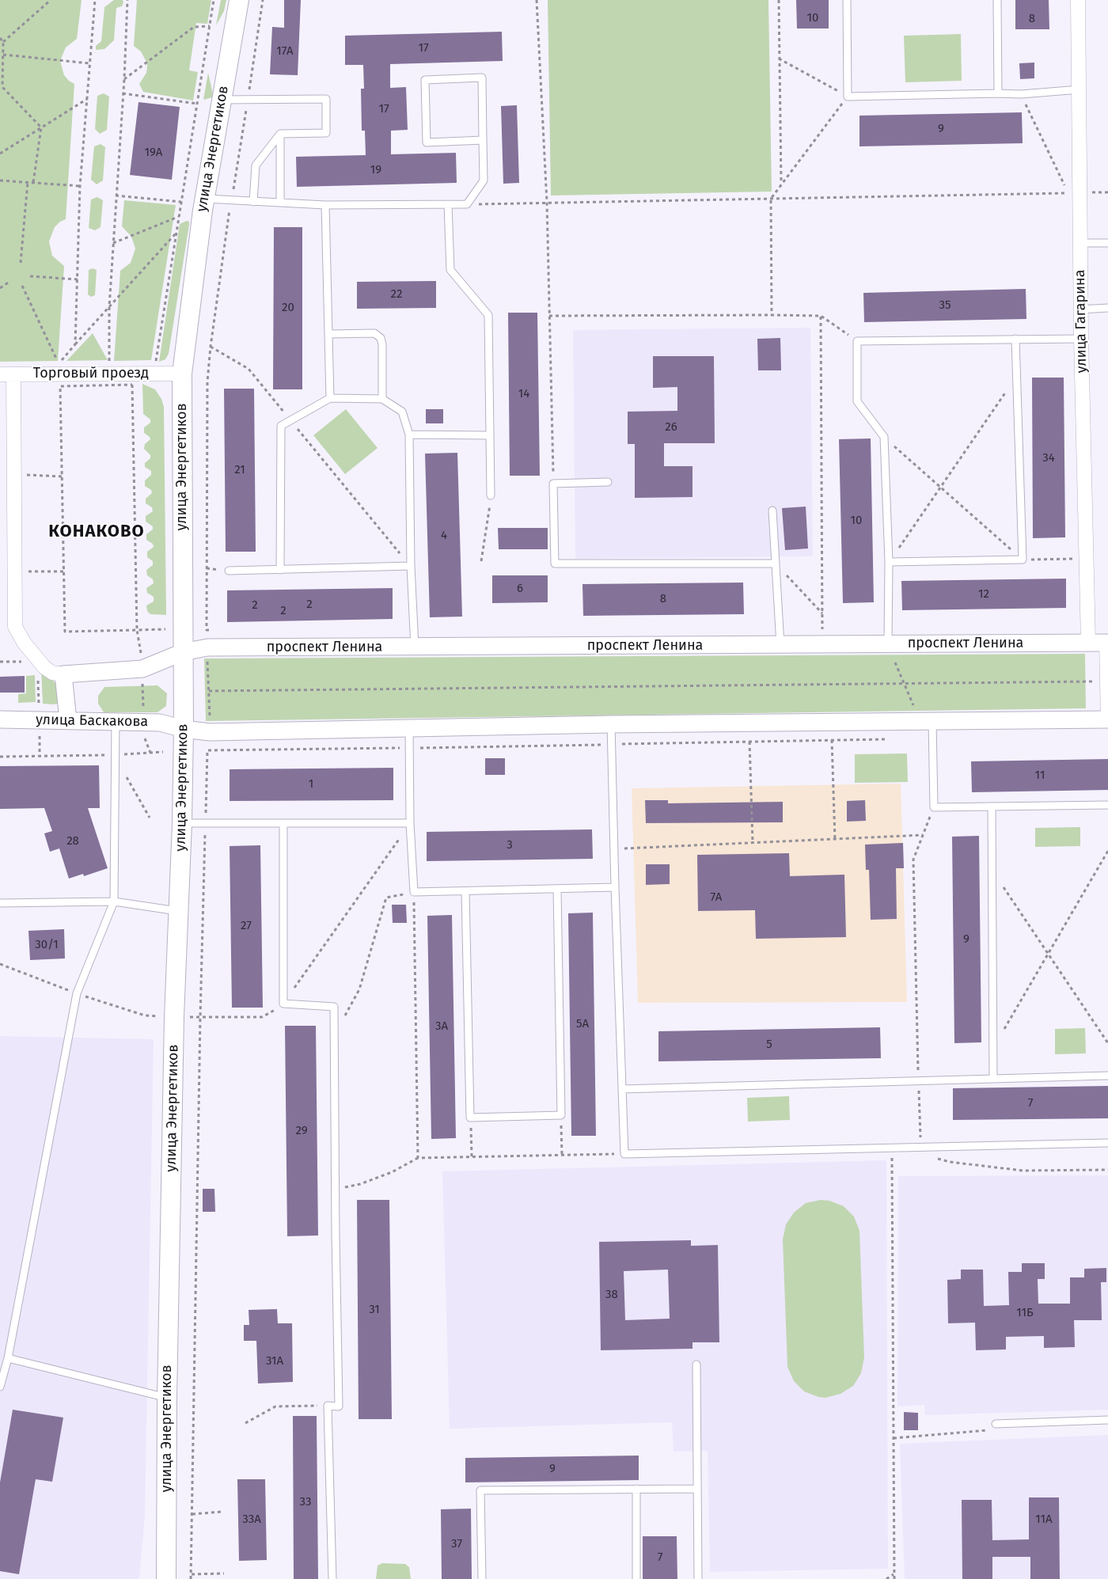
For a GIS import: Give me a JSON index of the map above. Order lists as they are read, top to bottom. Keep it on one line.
{"streets":{"main road":["улица Энергетиков"],"street":["улица Гагарина","Торговый проезд","проспект Ленина","улица Баскакова"]},"crossings":[["улица Энергетиков","Торговый проезд"],["улица Энергетиков","проспект Ленина"],["улица Энергетиков","улица Баскакова"],["улица Гагарина","проспект Ленина"]],"districts":["КОНАКОВО"],"house_numbers":["10","8","17","17А","17","9","19А","19","22","35","20","14","26","34","21","10","4","6","12","8","2","2","2","11","1","28","3","7А","27","9","30/1","5А","3А","5","7","29","38","31","11Б","31А","9","33","33А","11А","37","7"]}
